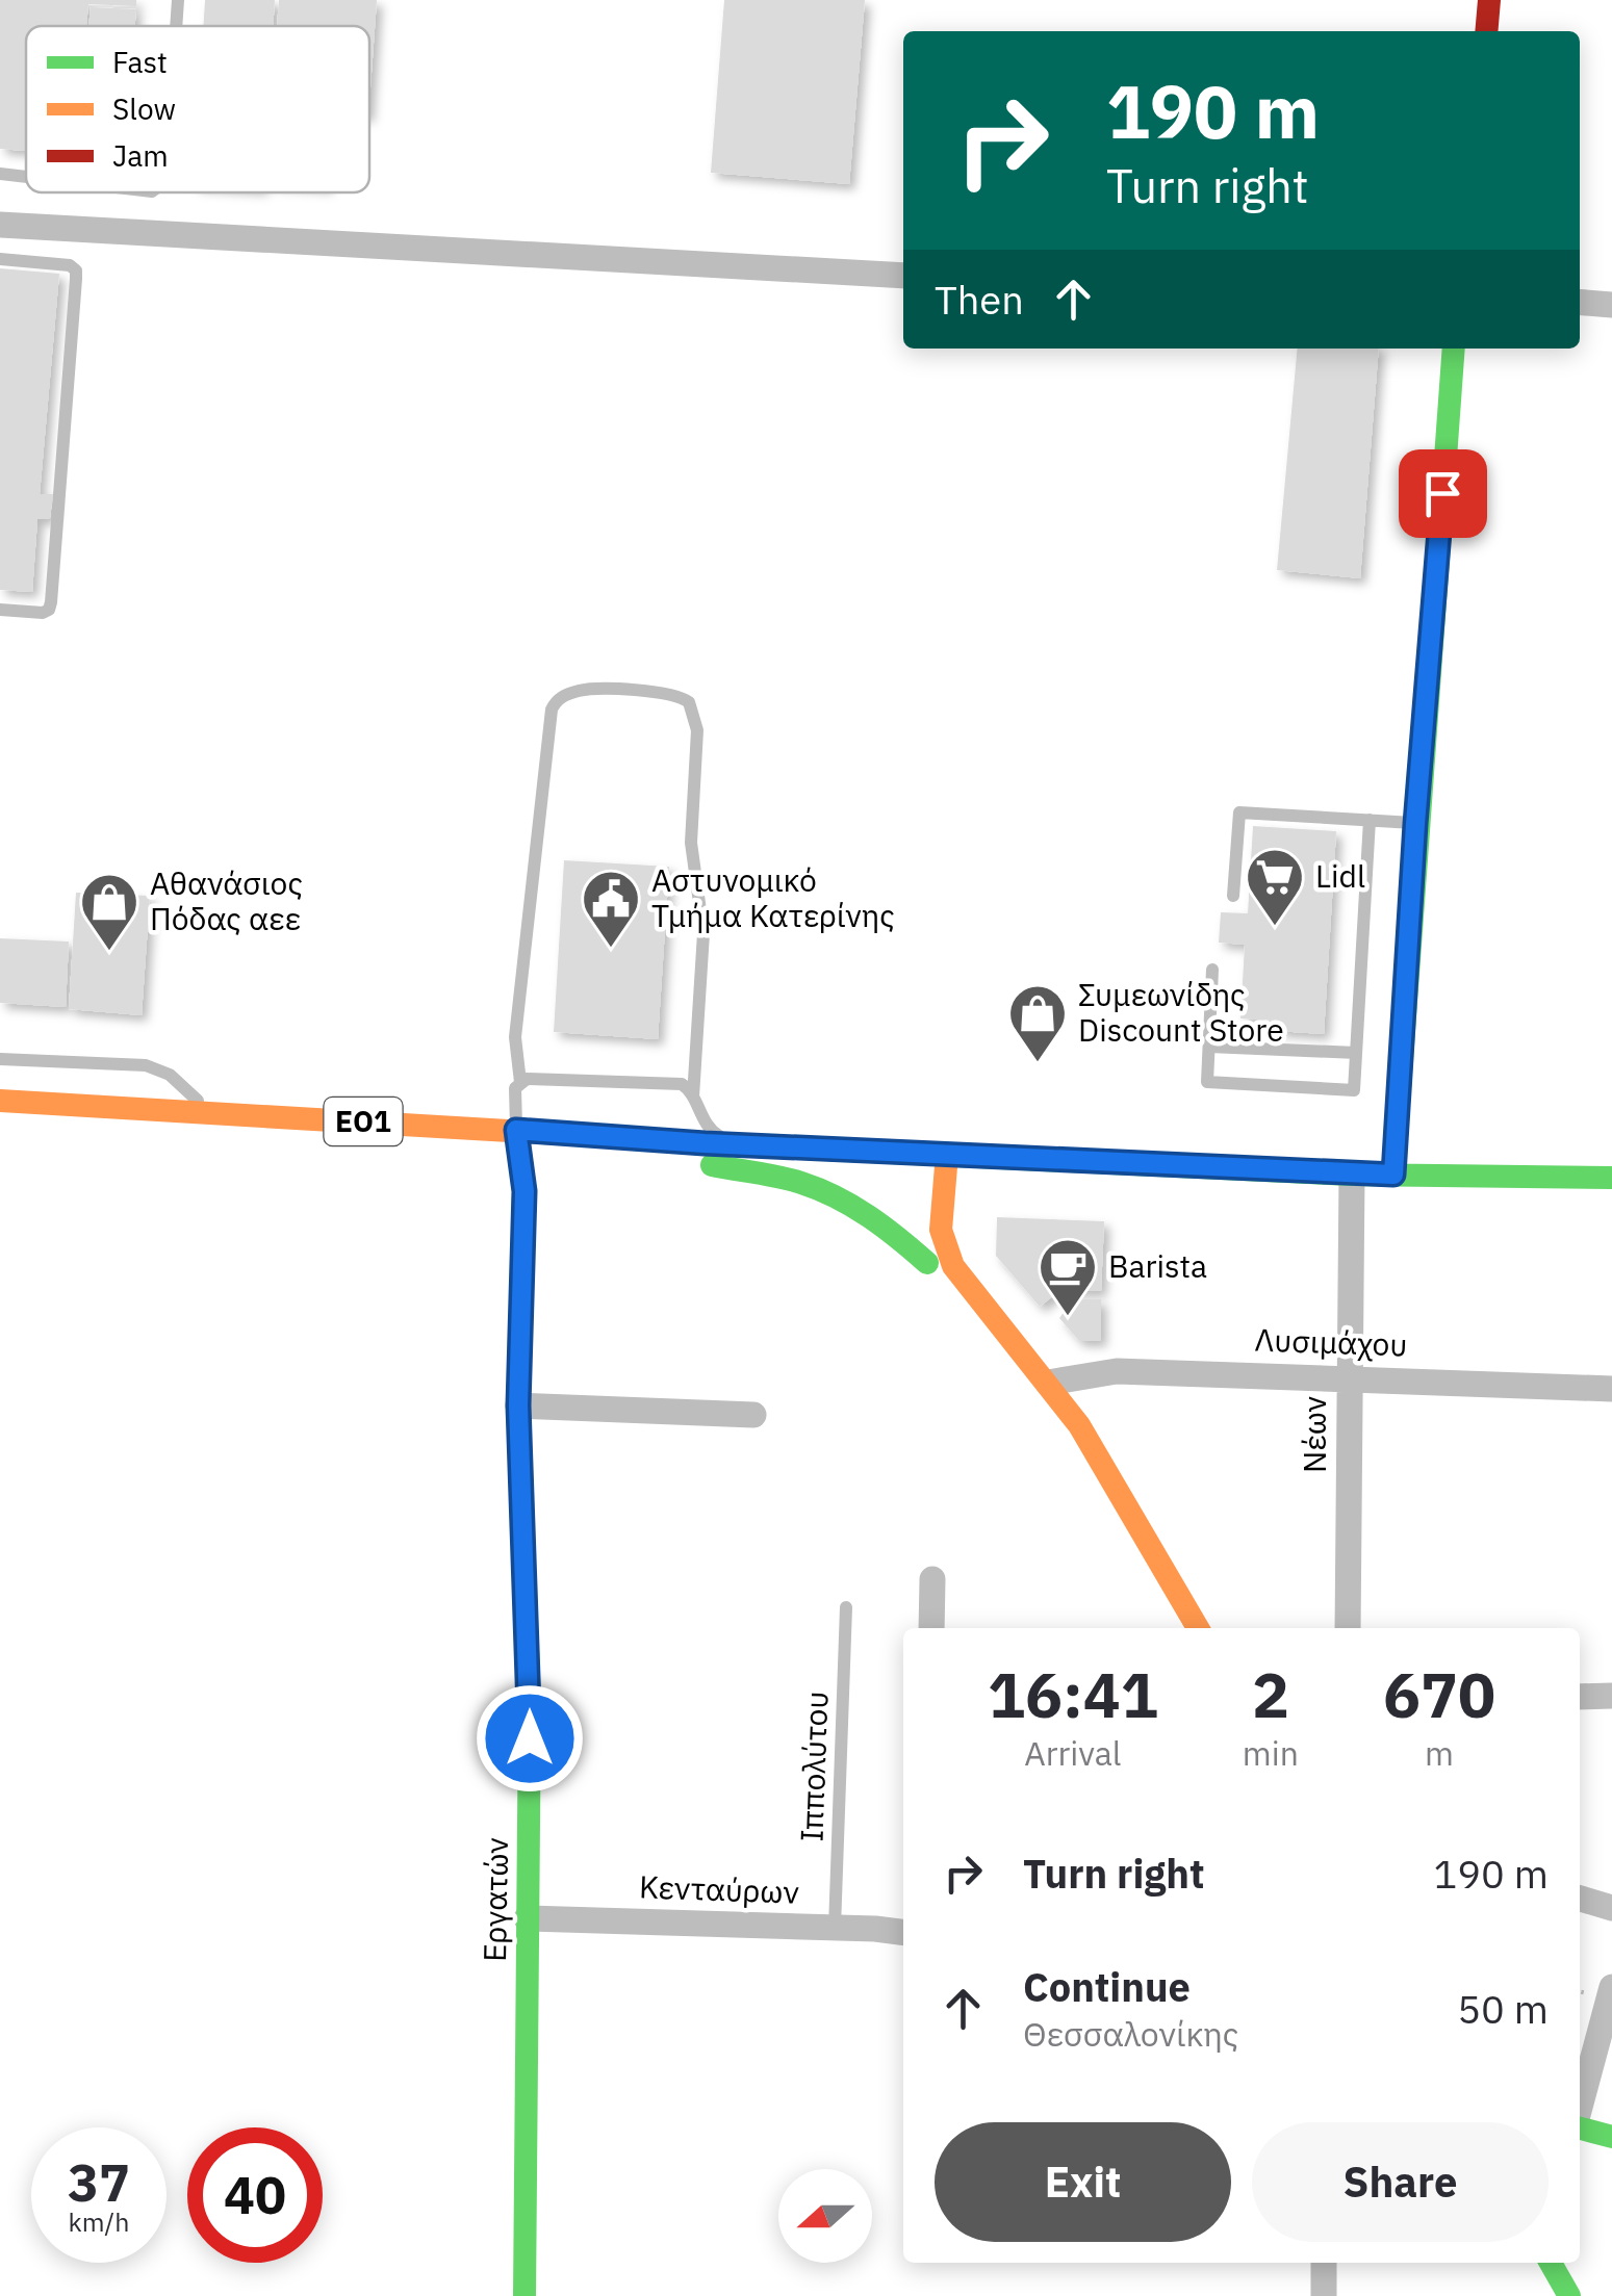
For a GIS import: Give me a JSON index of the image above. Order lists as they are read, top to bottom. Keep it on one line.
{"streets":{"main road":["ΕΟ1","Εργατών"],"street":["Λυσιμάχου","Νέων","Κενταύρων"],"lane":["Ιππολύτου"]},"crossings":[["ΕΟ1","Νέων"],["ΕΟ1","Εργατών"],["Λυσιμάχου","Νέων"],["Ιππολύτου","Κενταύρων"],["Κενταύρων","Εργατών"]],"places":{"supermarket":["Lidl"],"public building":["Αστυνομικό Τμήμα Κατερίνης"],"shop":["Αθανάσιος Πόδας αεε","Συμεωνίδης Discount Store"],"cafe":["Barista"]},"legend":["Fast","Slow","Jam"],"north":"left","page":{"turn":["190 m","Turn right"],"then":"Then","eta":["16:41","Arrival","2","min","670","m"],"list":[{"name":"Turn right","value":"190 m"},{"name":"Continue","note":"Θεσσαλονίκης","value":"50 m"}],"buttons":["Exit","Share"],"speed":"37 km/h","limit":"40"}}
